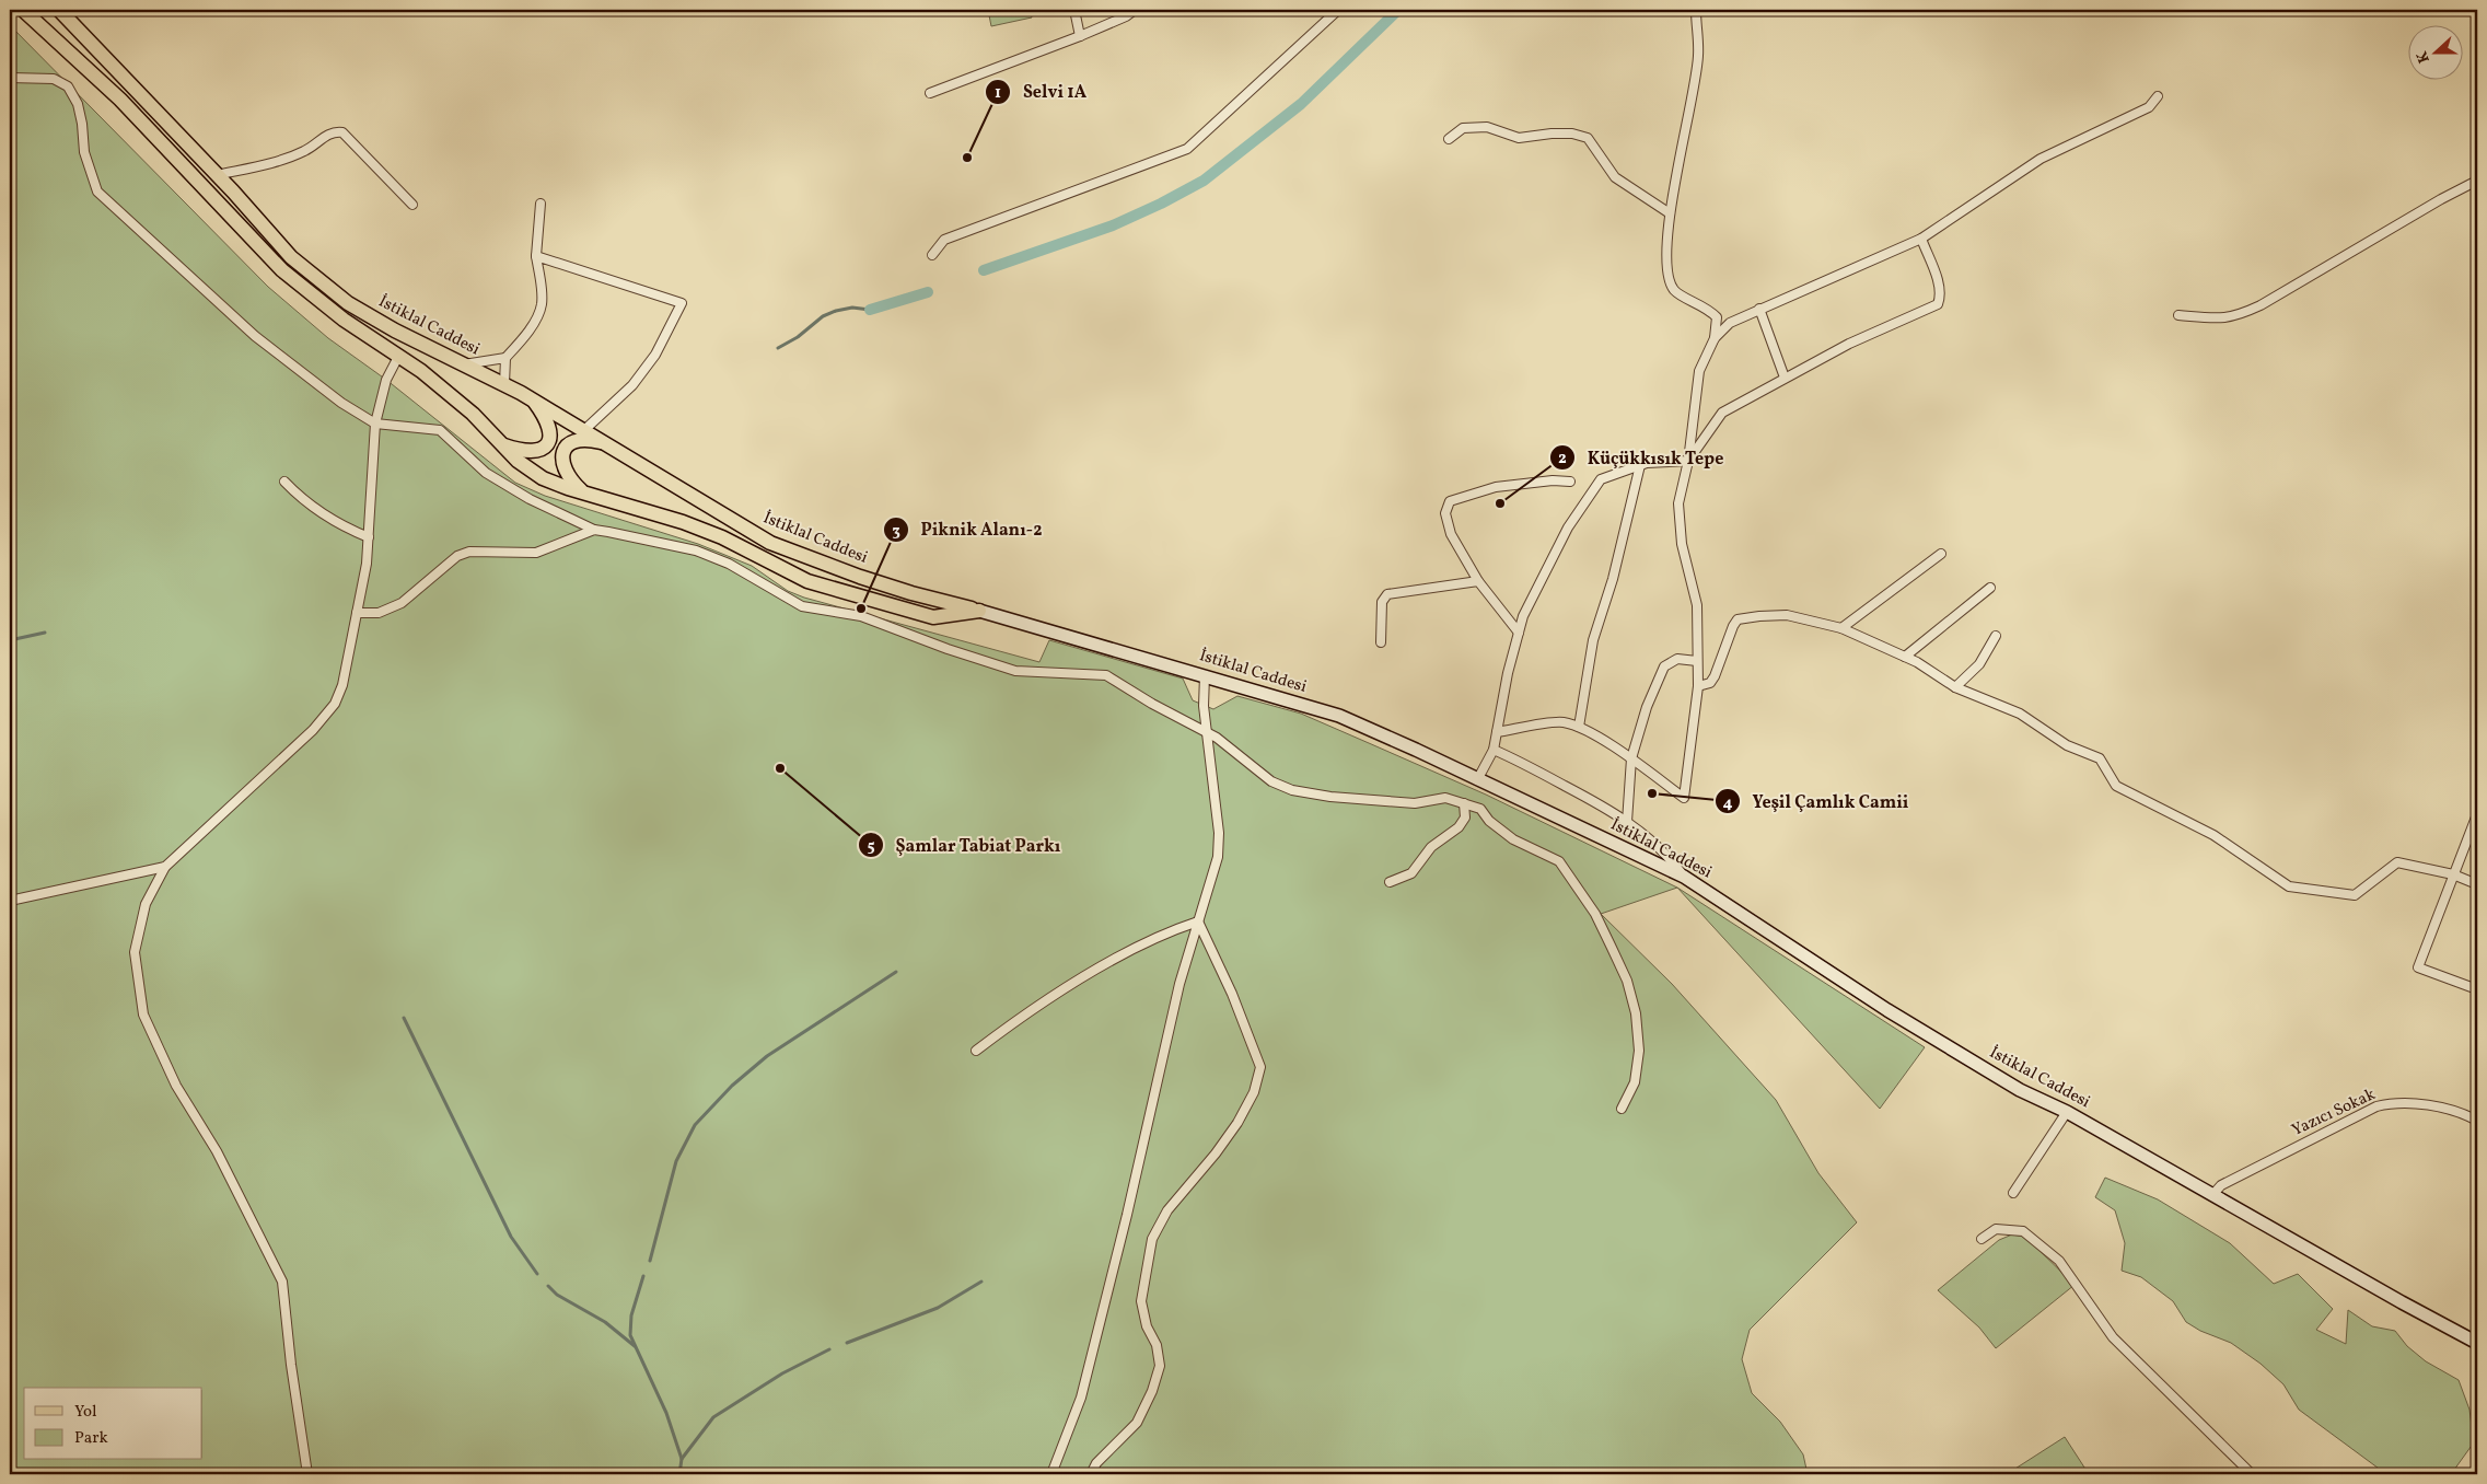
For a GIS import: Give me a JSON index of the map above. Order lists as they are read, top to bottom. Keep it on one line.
{"streets":{"main road":["İstiklal Caddesi"],"street":["Yazıcı Sokak"]},"crossings":[["İstiklal Caddesi","Yazıcı Sokak"]],"places":["Selvi 1A","Küçükkısık Tepe","Piknik Alanı-2","Şamlar Tabiat Parkı","Yeşil Çamlık Camii"],"legend":["Yol","Park"],"north":"left"}
